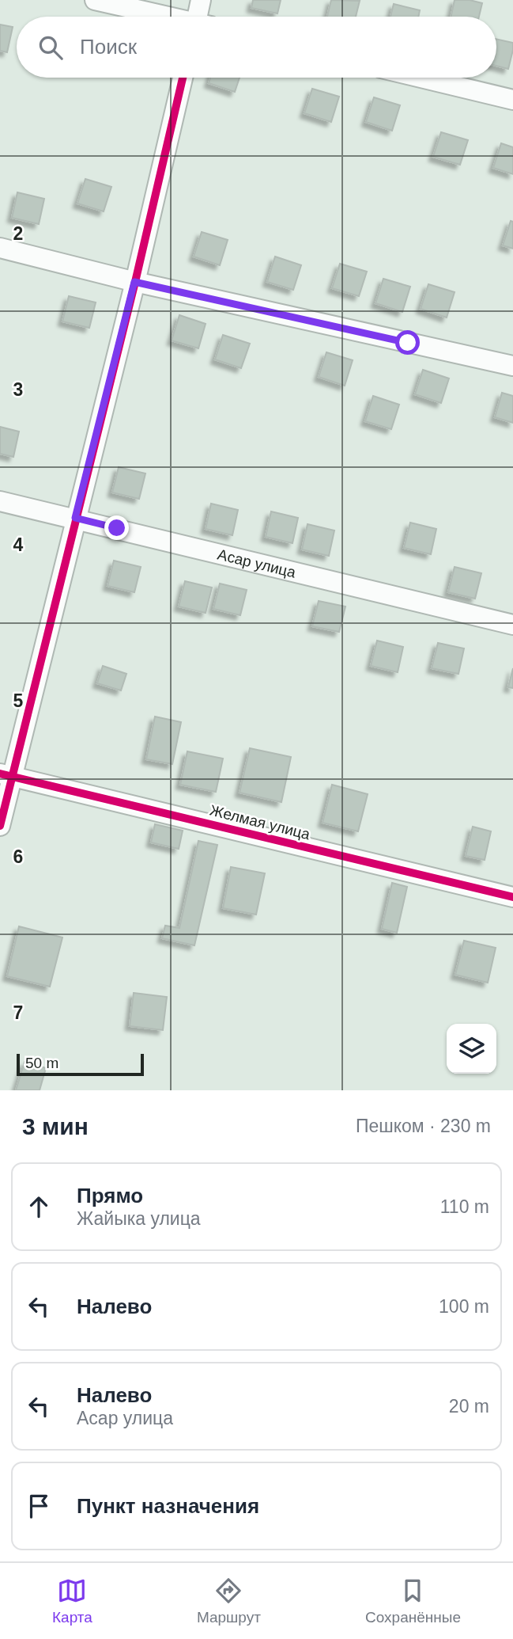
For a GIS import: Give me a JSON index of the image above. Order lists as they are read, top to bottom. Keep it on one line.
{"streets":{"street":["Асар улица","Желмая улица"]},"scale_bar":"50 m","page":{"search":"Поиск","scale":"50 m","heading":["3 мин","Пешком · 230 m"],"list":[["Прямо","Жайыка улица","110 m"],["Налево","100 m"],["Налево","Асар улица","20 m"],"Пункт назначения"],"nav":["Карта","Маршрут","Сохранённые"]},"grid":{"rows":["2","3","4","5","6","7"]}}
